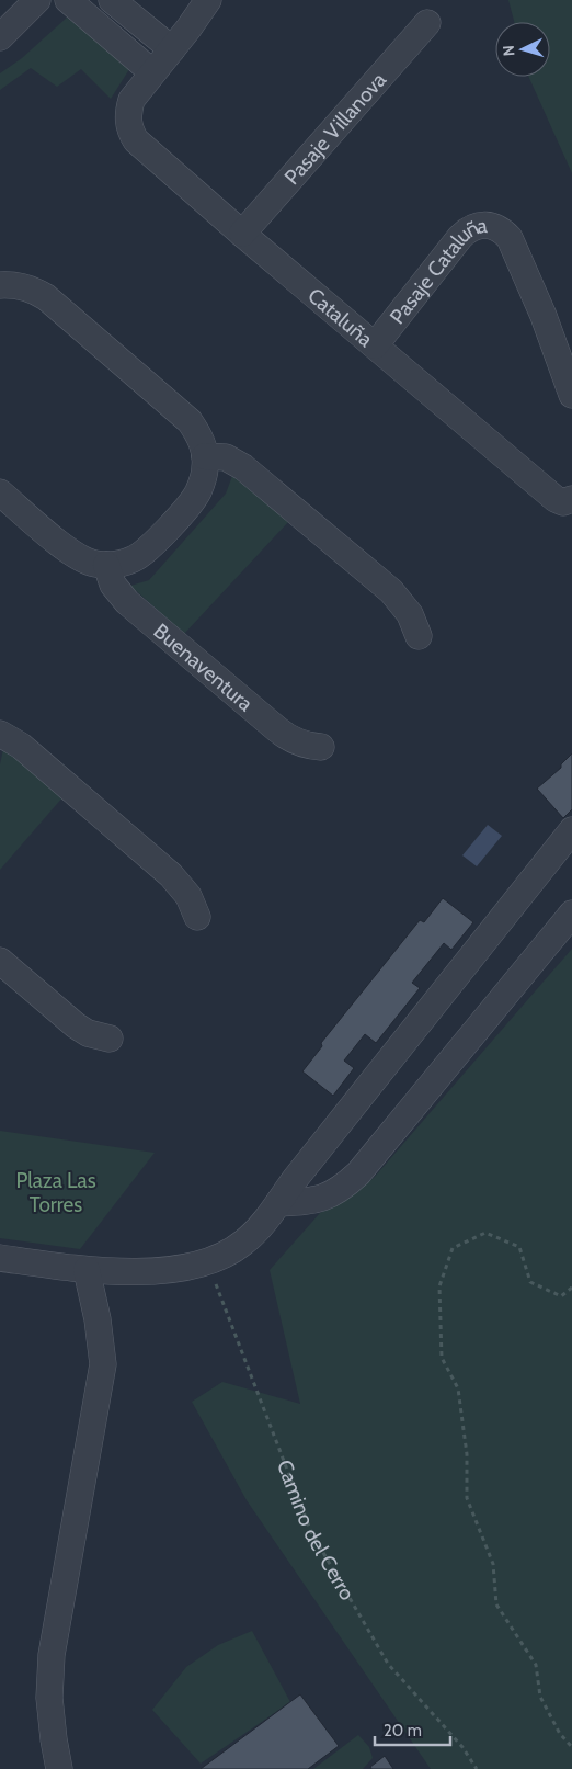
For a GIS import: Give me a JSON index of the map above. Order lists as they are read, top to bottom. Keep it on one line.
{"streets":{"street":["Pasaje Villanova","Pasaje Cataluña","Cataluña","Buenaventura"],"path":["Camino del Cerro"]},"crossings":[["Pasaje Villanova","Cataluña"],["Pasaje Cataluña","Cataluña"]],"parks":["Plaza Las Torres"],"scale_bar":"20 m","north":"left"}
